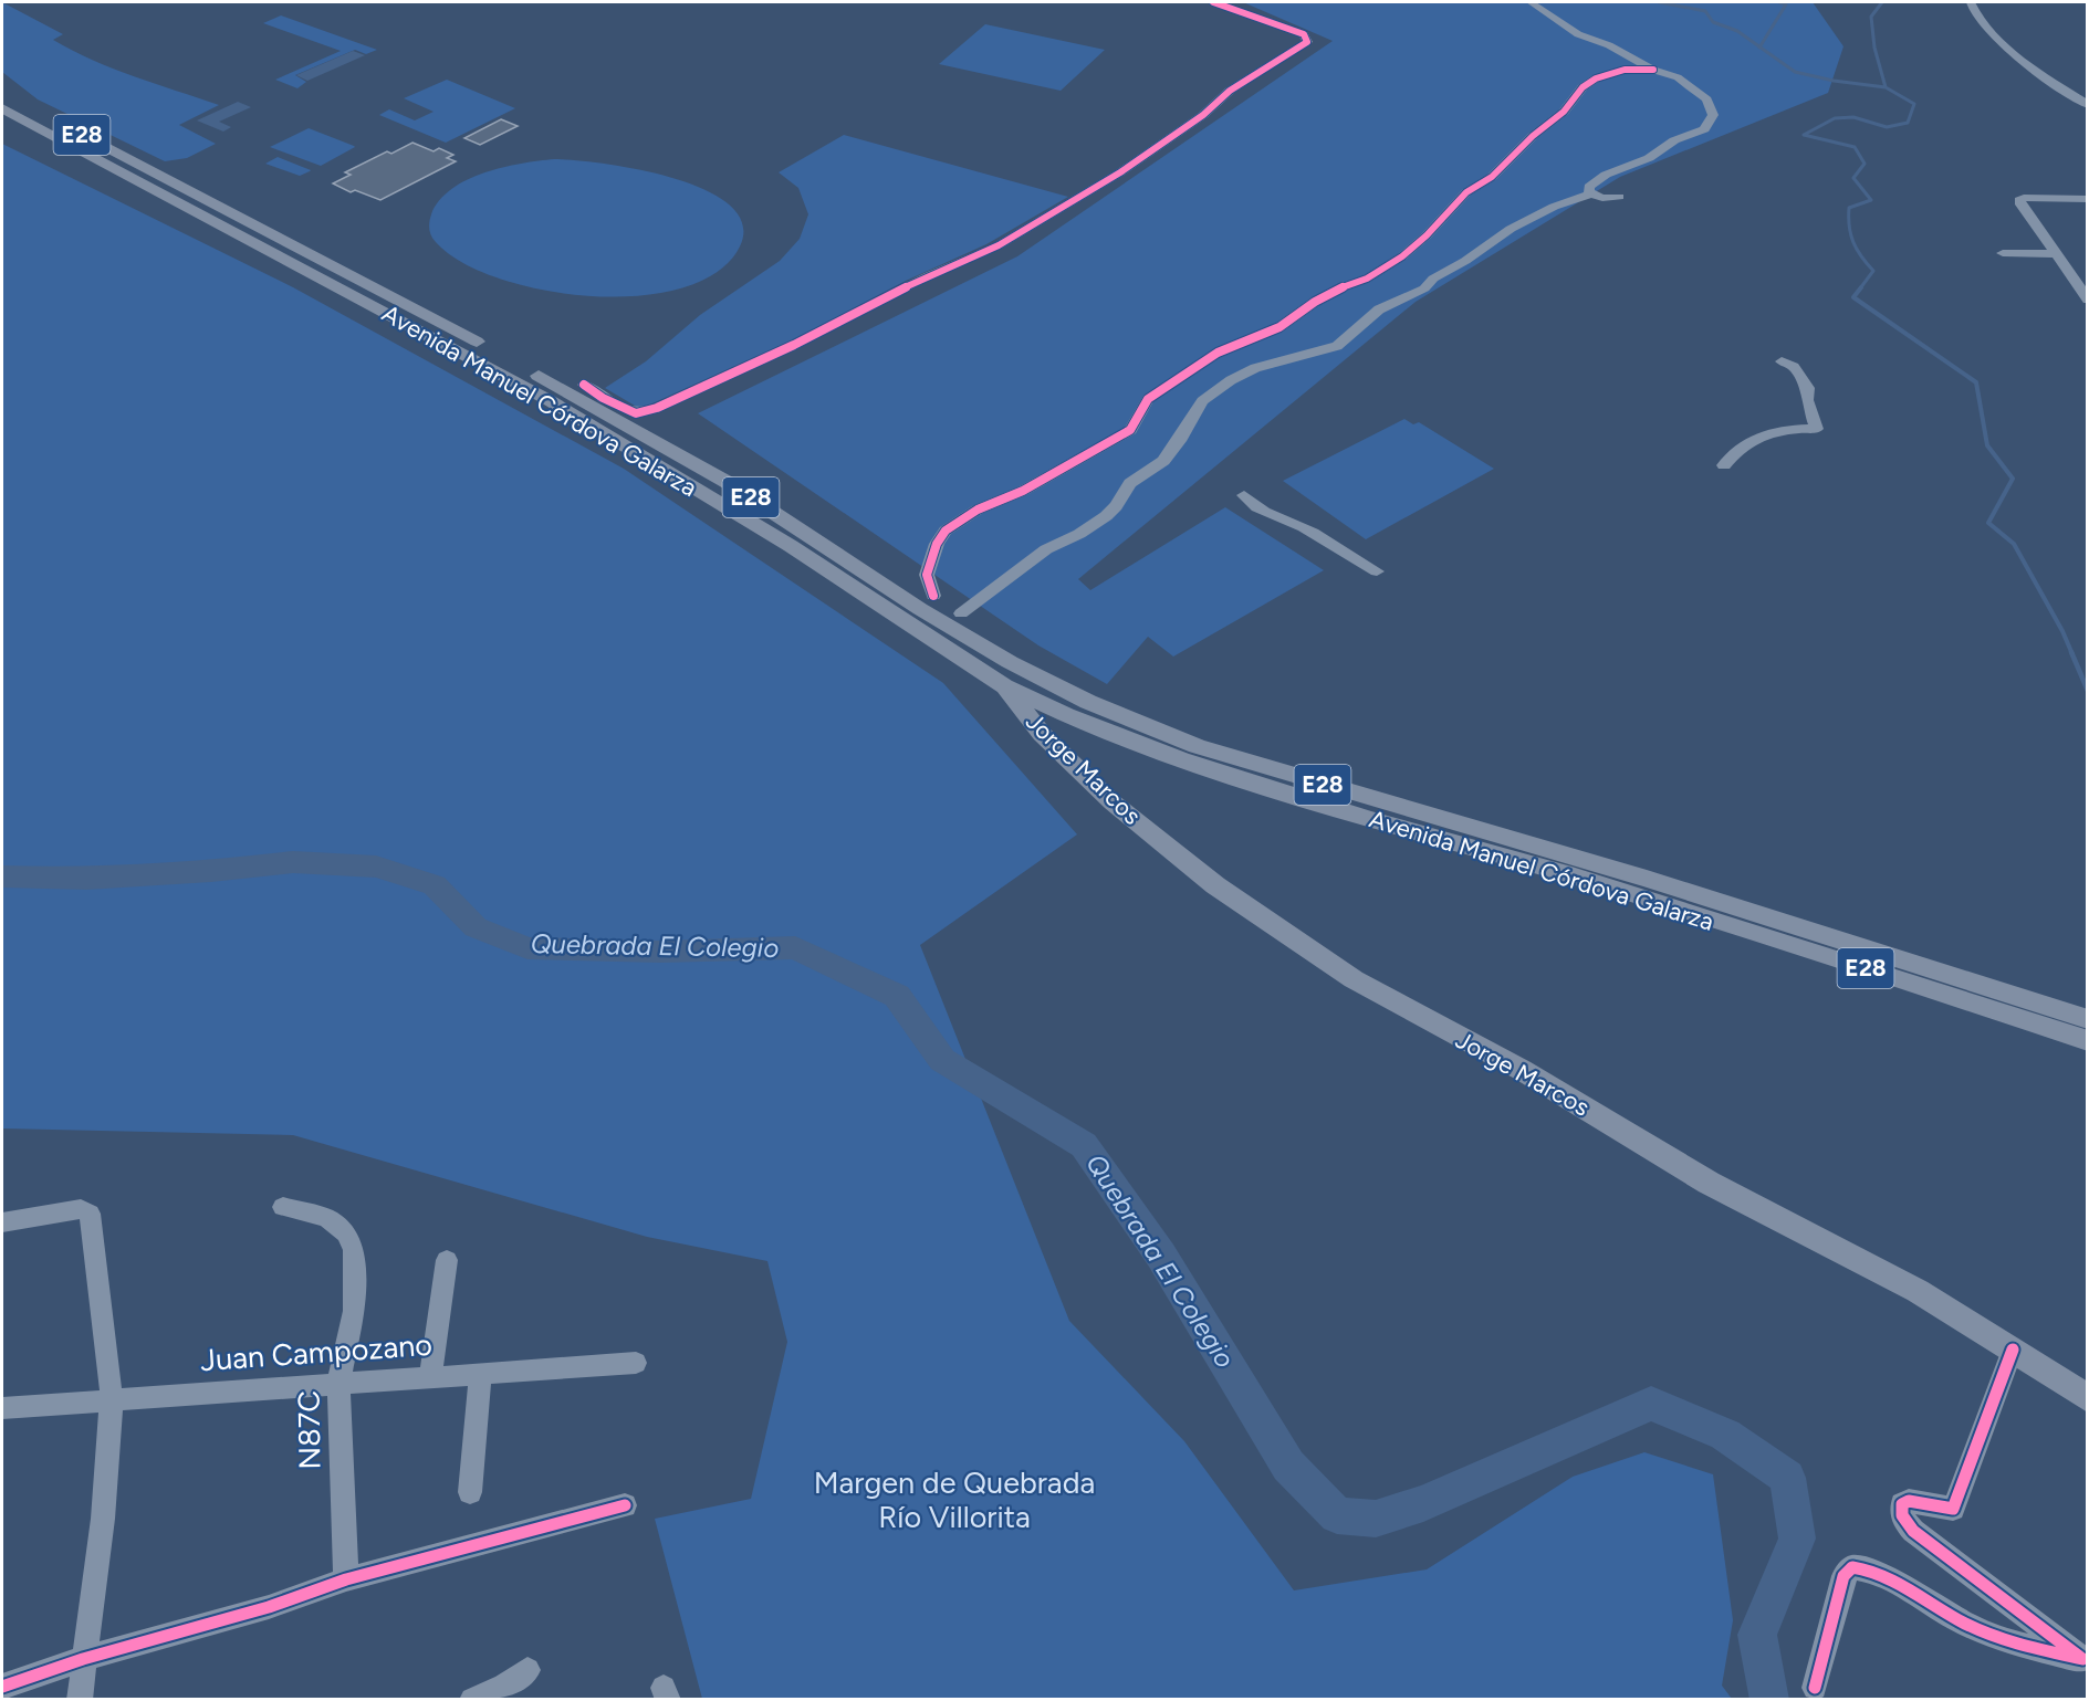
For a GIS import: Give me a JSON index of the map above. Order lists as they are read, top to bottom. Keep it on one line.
{"streets":{"main road":["E28","Avenida Manuel Córdova Galarza","Jorge Marcos"],"street":["Juan Campozano","N87C"]},"crossings":[["Avenida Manuel Córdova Galarza","Jorge Marcos"],["Juan Campozano","N87C"]],"water":["Quebrada El Colegio"],"parks":["Margen de Quebrada Río Villorita"]}
